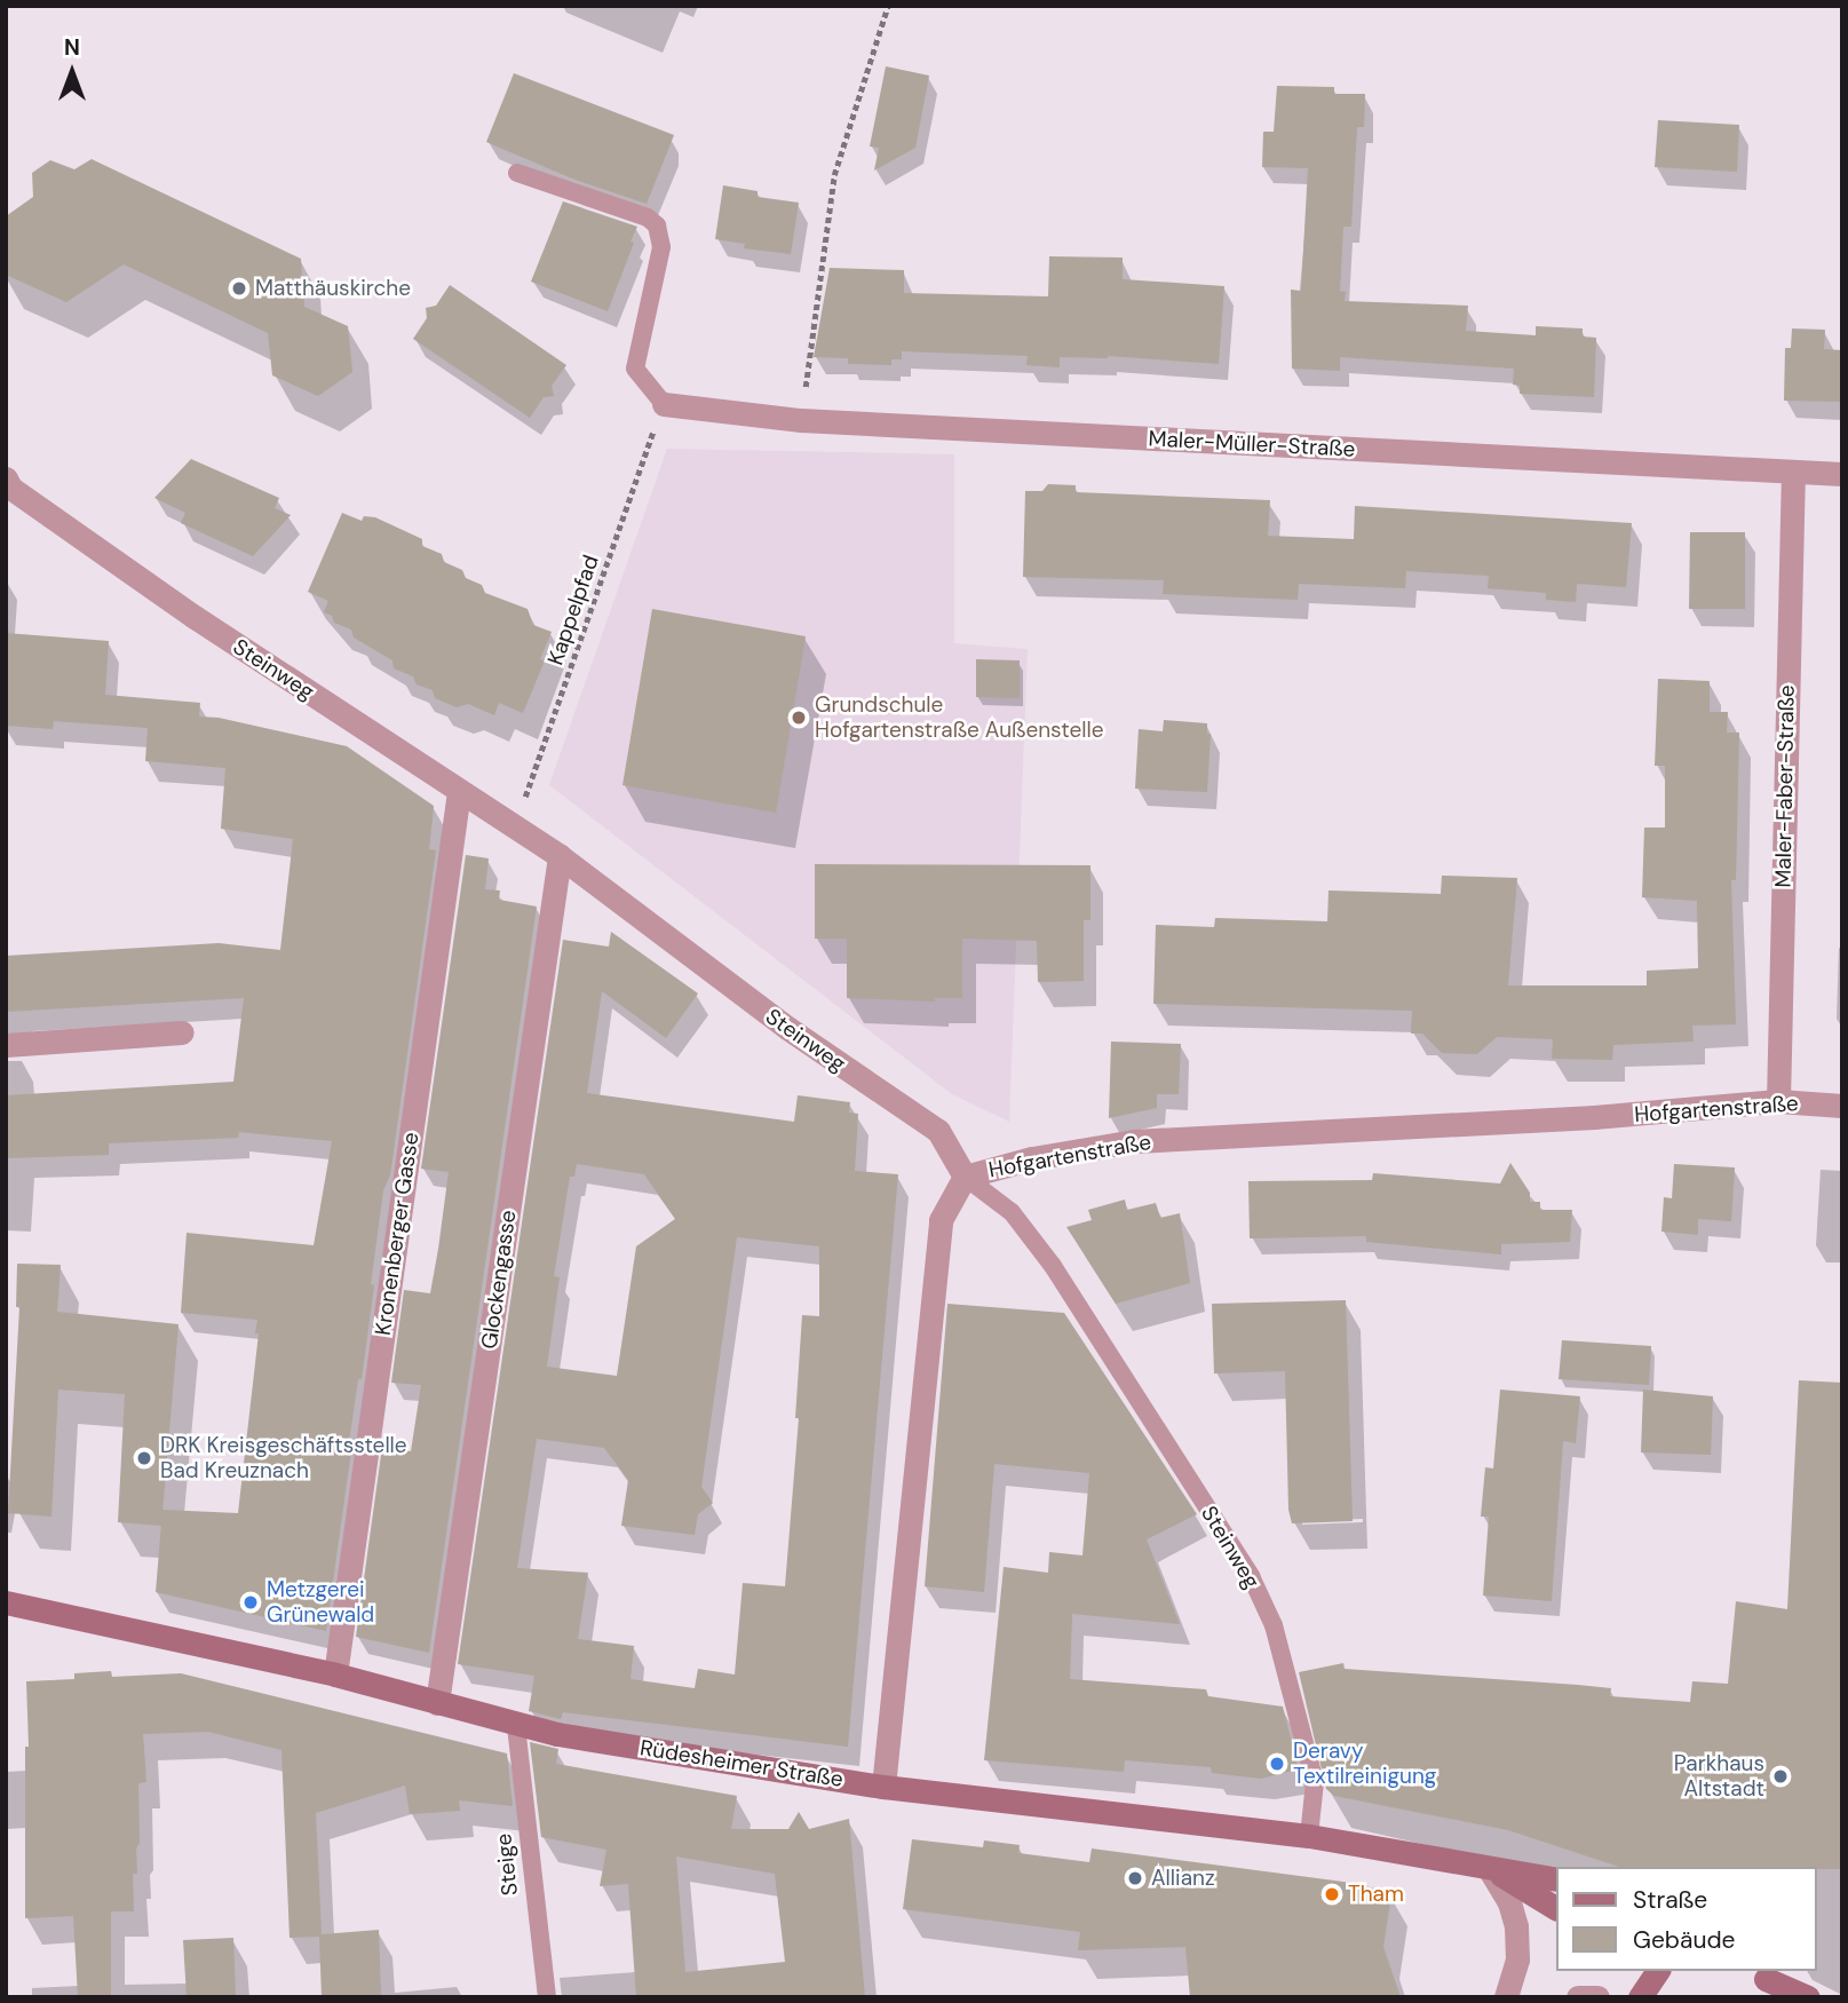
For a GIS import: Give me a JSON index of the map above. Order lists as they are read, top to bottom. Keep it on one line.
{"streets":{"street":["Maler-Müller-Straße","Steinweg","Maler-Faber-Straße","Hofgartenstraße","Kronenberger Gasse","Glockengasse","Rüdesheimer Straße"],"lane":["Steige"],"path":["Kappelpfad"]},"crossings":[["Maler-Müller-Straße","Kappelpfad"],["Maler-Müller-Straße","Maler-Faber-Straße"],["Kappelpfad","Steinweg"],["Steinweg","Hofgartenstraße"],["Steinweg","Kronenberger Gasse"],["Steinweg","Glockengasse"],["Steinweg","Rüdesheimer Straße"],["Maler-Faber-Straße","Hofgartenstraße"],["Hofgartenstraße","Rüdesheimer Straße"],["Kronenberger Gasse","Rüdesheimer Straße"],["Glockengasse","Rüdesheimer Straße"],["Rüdesheimer Straße","Steige"]],"places":["Matthäuskirche","Grundschule Hofgartenstraße Außenstelle","DRK Kreisgeschäftsstelle Bad Kreuznach","Metzgerei Grünewald","Deravy Textilreinigung","Parkhaus Altstadt","Allianz","Tham"],"legend":["Straße","Gebäude"],"north":"top"}
